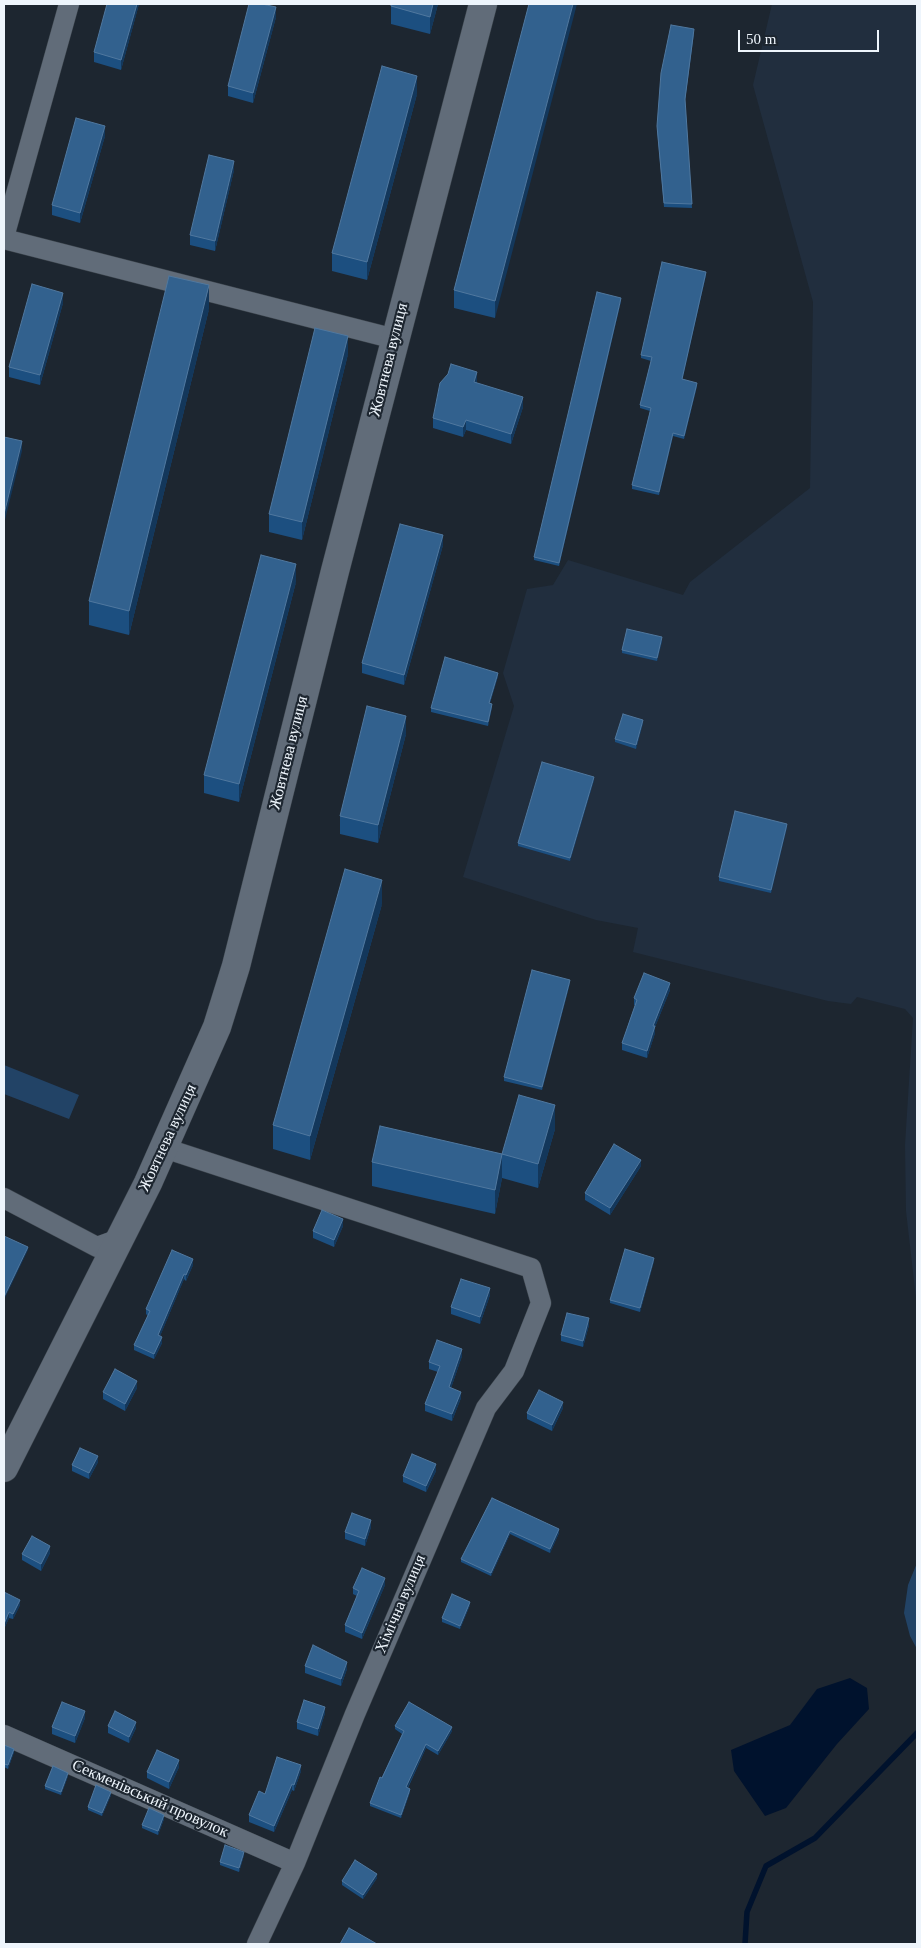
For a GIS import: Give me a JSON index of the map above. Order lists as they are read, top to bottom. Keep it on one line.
{"streets":{"main road":["Жовтнева вулиця"],"street":["Хімічна вулиця","Секменівський провулок"]},"crossings":[["Жовтнева вулиця","Хімічна вулиця"],["Хімічна вулиця","Секменівський провулок"]],"scale_bar":"50 m"}
